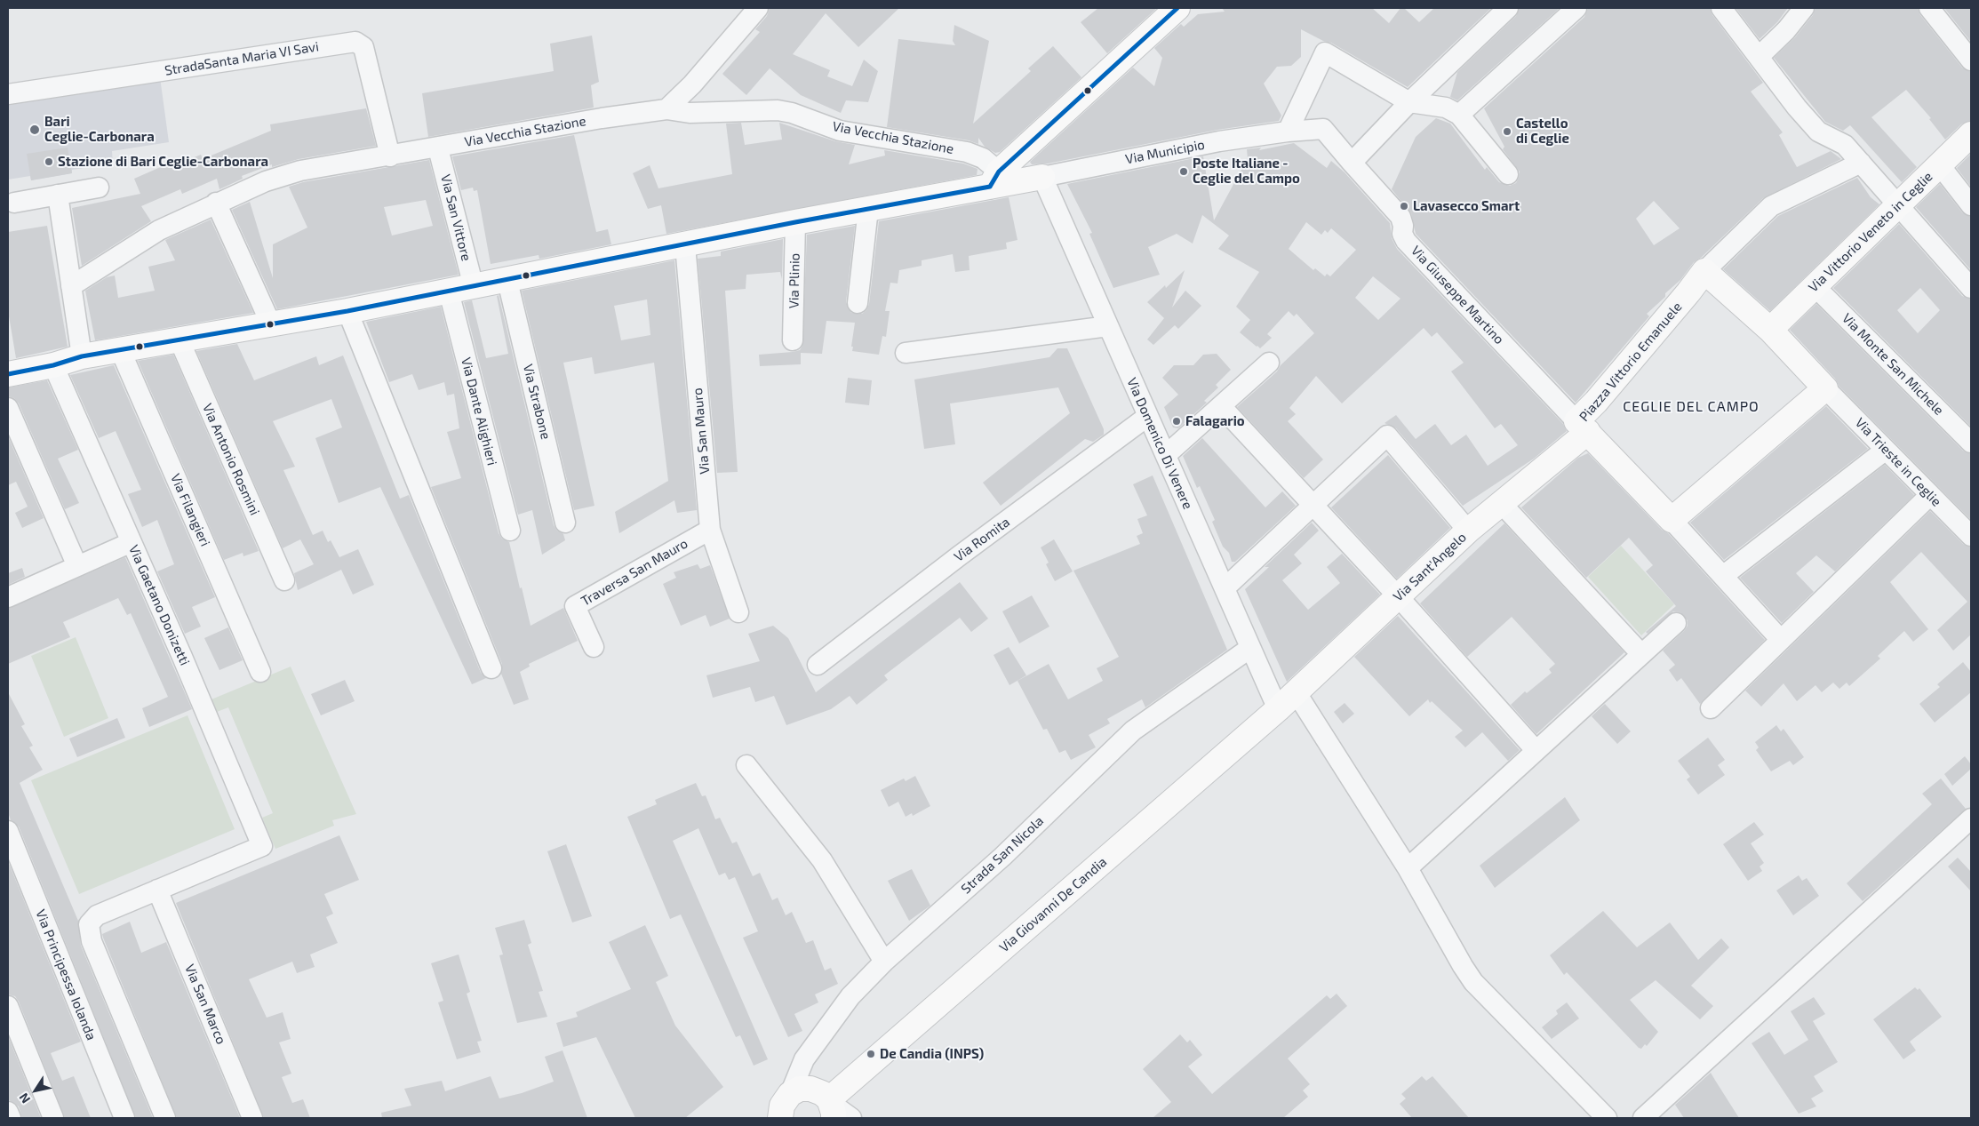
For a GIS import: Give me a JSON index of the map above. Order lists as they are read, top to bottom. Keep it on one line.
{"streets":{"street":["StradaSanta Maria VI Savi","Via Vecchia Stazione","Via Municipio","Via San Vittore","Via Vittorio Veneto in Ceglie","Via Plinio","Via Giuseppe Martino","Piazza Vittorio Emanuele","Via Monte San Michele","Via Strabone","Via Dante Alighieri","Via San Mauro","Via Domenico Di Venere","Via Antonio Rosmini","Via Trieste in Ceglie","Via Filangieri","Via Romita","Via Sant'Angelo","Traversa San Mauro","Via Gaetano Donizetti","Strada San Nicola","Via Giovanni De Candia","Via Principessa Iolanda","Via San Marco"]},"crossings":[["StradaSanta Maria VI Savi","Via Vecchia Stazione"],["Via Vecchia Stazione","Via San Vittore"],["Via Municipio","Via Giuseppe Martino"],["Via Municipio","Via Domenico Di Venere"],["Via Vittorio Veneto in Ceglie","Via Monte San Michele"],["Via Giuseppe Martino","Piazza Vittorio Emanuele"],["Via Giuseppe Martino","Via Sant'Angelo"],["Piazza Vittorio Emanuele","Via Sant'Angelo"],["Via San Mauro","Traversa San Mauro"],["Via Domenico Di Venere","Via Romita"],["Via Domenico Di Venere","Via Sant'Angelo"],["Via Domenico Di Venere","Strada San Nicola"],["Via Domenico Di Venere","Via Giovanni De Candia"],["Via Sant'Angelo","Via Giovanni De Candia"],["Via Gaetano Donizetti","Via San Marco"]],"districts":["CEGLIE DEL CAMPO"],"places":["Bari Ceglie-Carbonara","Castello di Ceglie","Stazione di Bari Ceglie-Carbonara","Poste Italiane - Ceglie del Campo","Lavasecco Smart","Falagario","De Candia (INPS)"],"north":"bottom left"}
